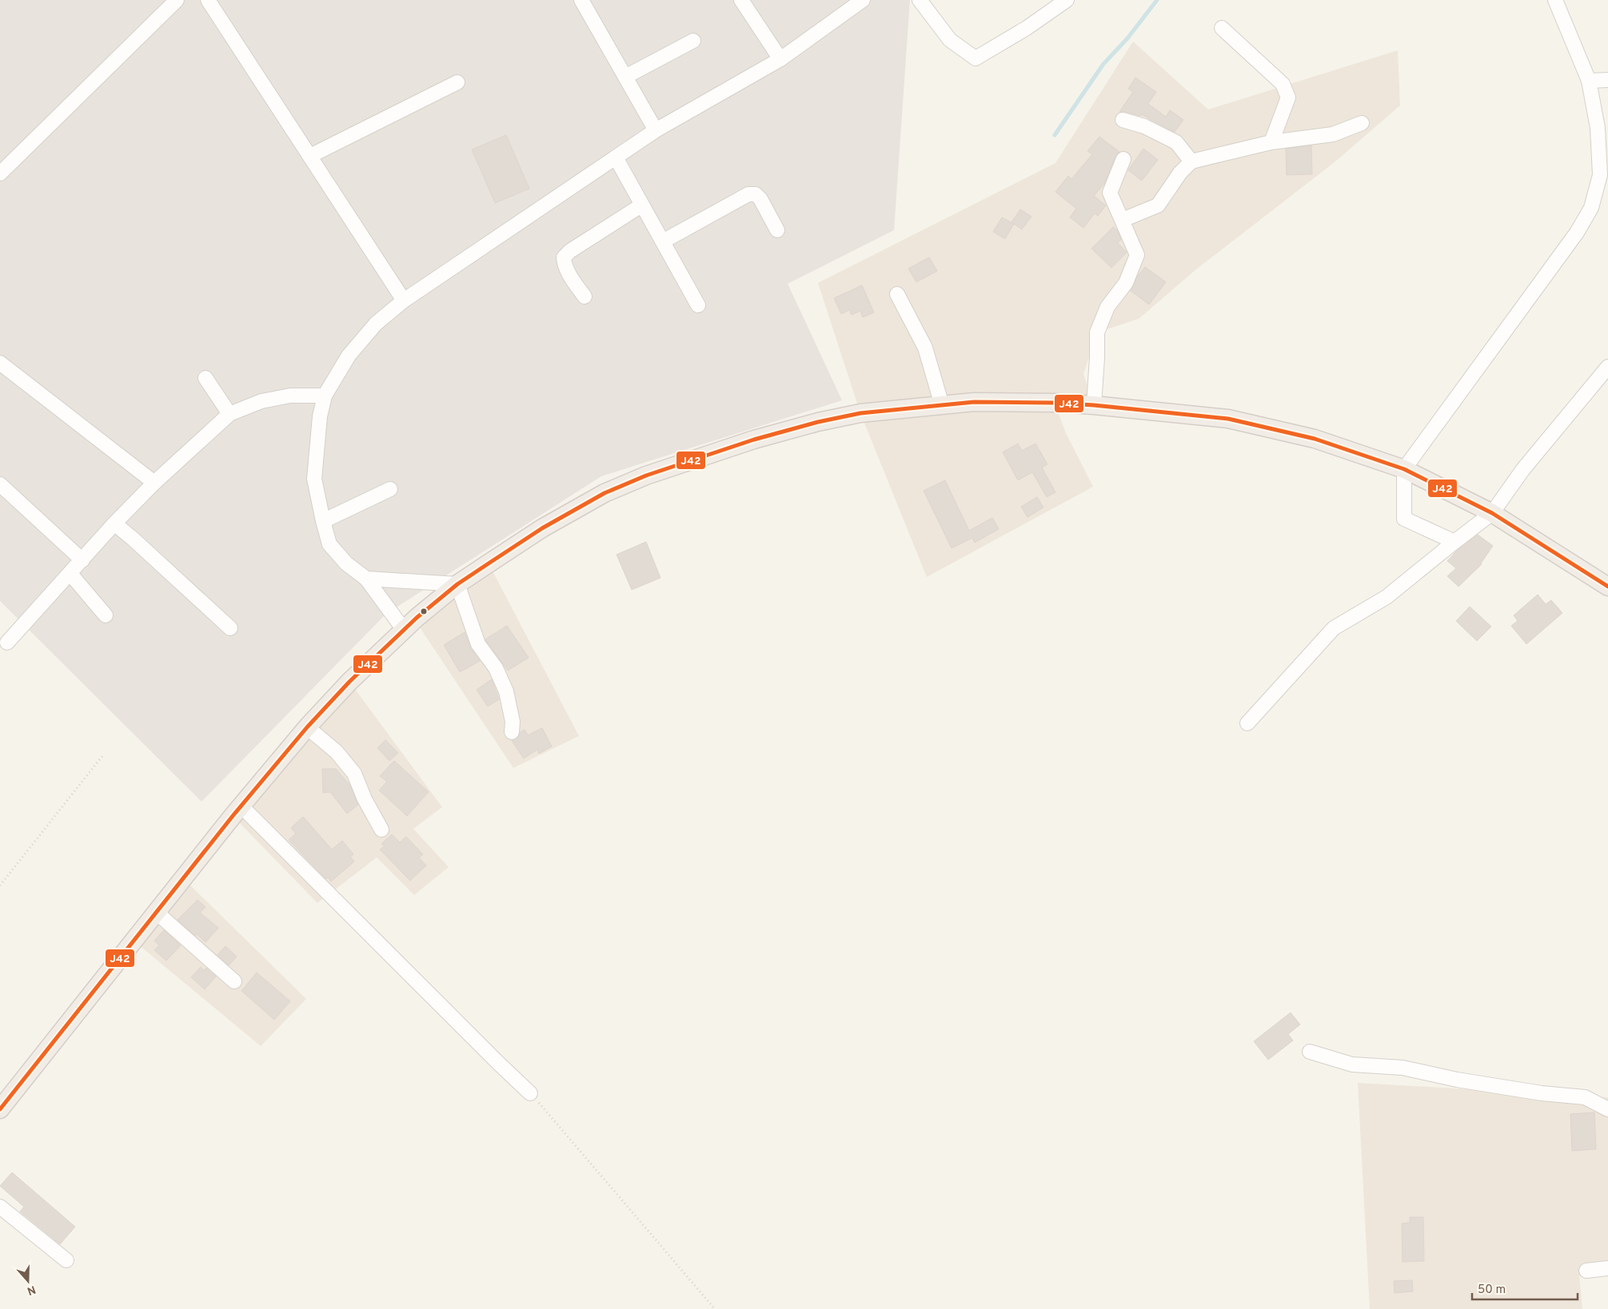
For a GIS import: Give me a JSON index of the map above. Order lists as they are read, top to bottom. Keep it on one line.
{"lines":["transit line J42"],"scale_bar":"50 m","north":"bottom"}
